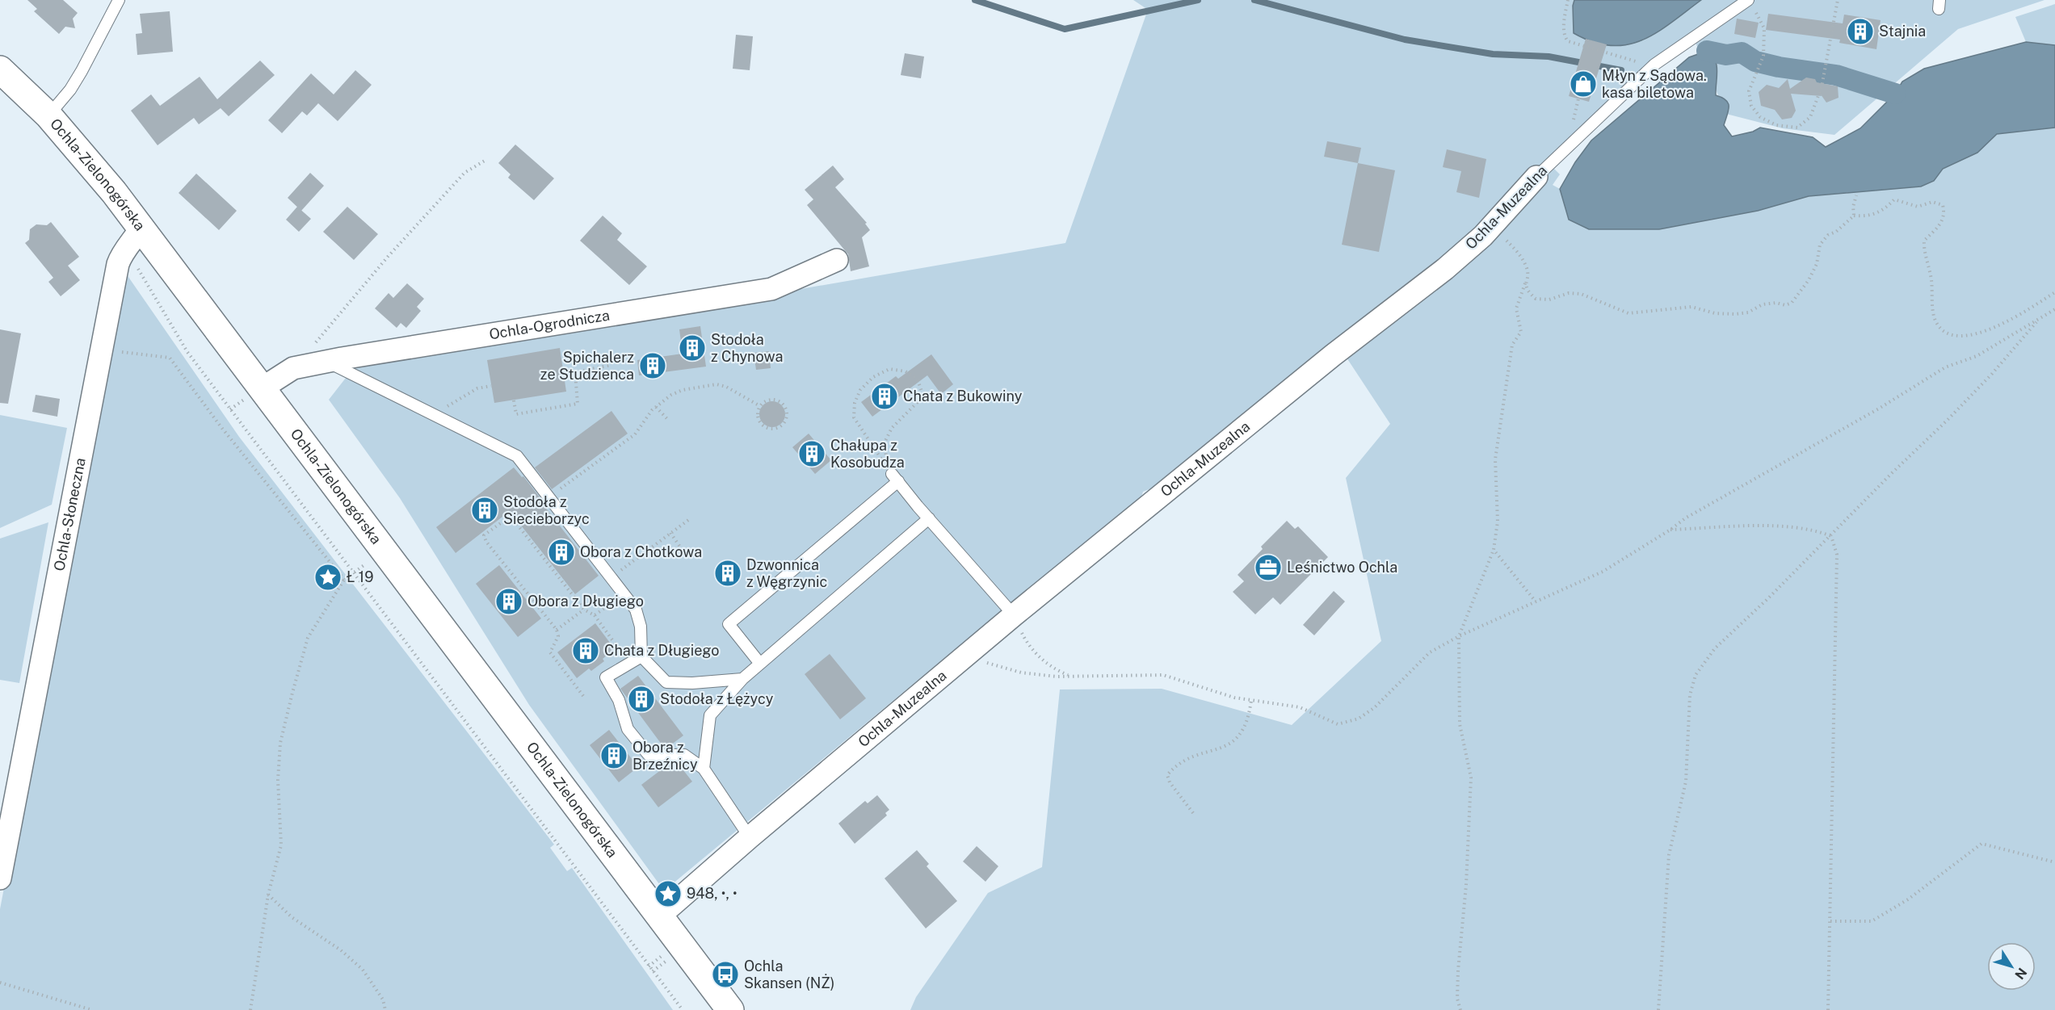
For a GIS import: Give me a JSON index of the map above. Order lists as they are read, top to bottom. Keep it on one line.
{"streets":{"street":["Ochla-Zielonogórska","Ochla-Muzealna","Ochla-Ogrodnicza","Ochla-Słoneczna"]},"crossings":[["Ochla-Zielonogórska","Ochla-Muzealna"],["Ochla-Zielonogórska","Ochla-Ogrodnicza"],["Ochla-Zielonogórska","Ochla-Słoneczna"]],"places":{"building":["Stajnia","Stodoła z Chynowa","Spichalerz ze Studzienca","Chata z Bukowiny","Chałupa z Kosobudza","Stodoła z Siecieborzyc","Obora z Chotkowa","Dzwonnica z Węgrzynic","Obora z Długiego","Chata z Długiego","Stodoła z Łężycy","Obora z Brzeźnicy"],"shop":["Młyn z Sądowa. kasa biletowa"],"office":["Leśnictwo Ochla"],"place":["Ł 19","948, •, •"],"bus stop":["Ochla Skansen (NŻ)"]},"north":"bottom right"}
